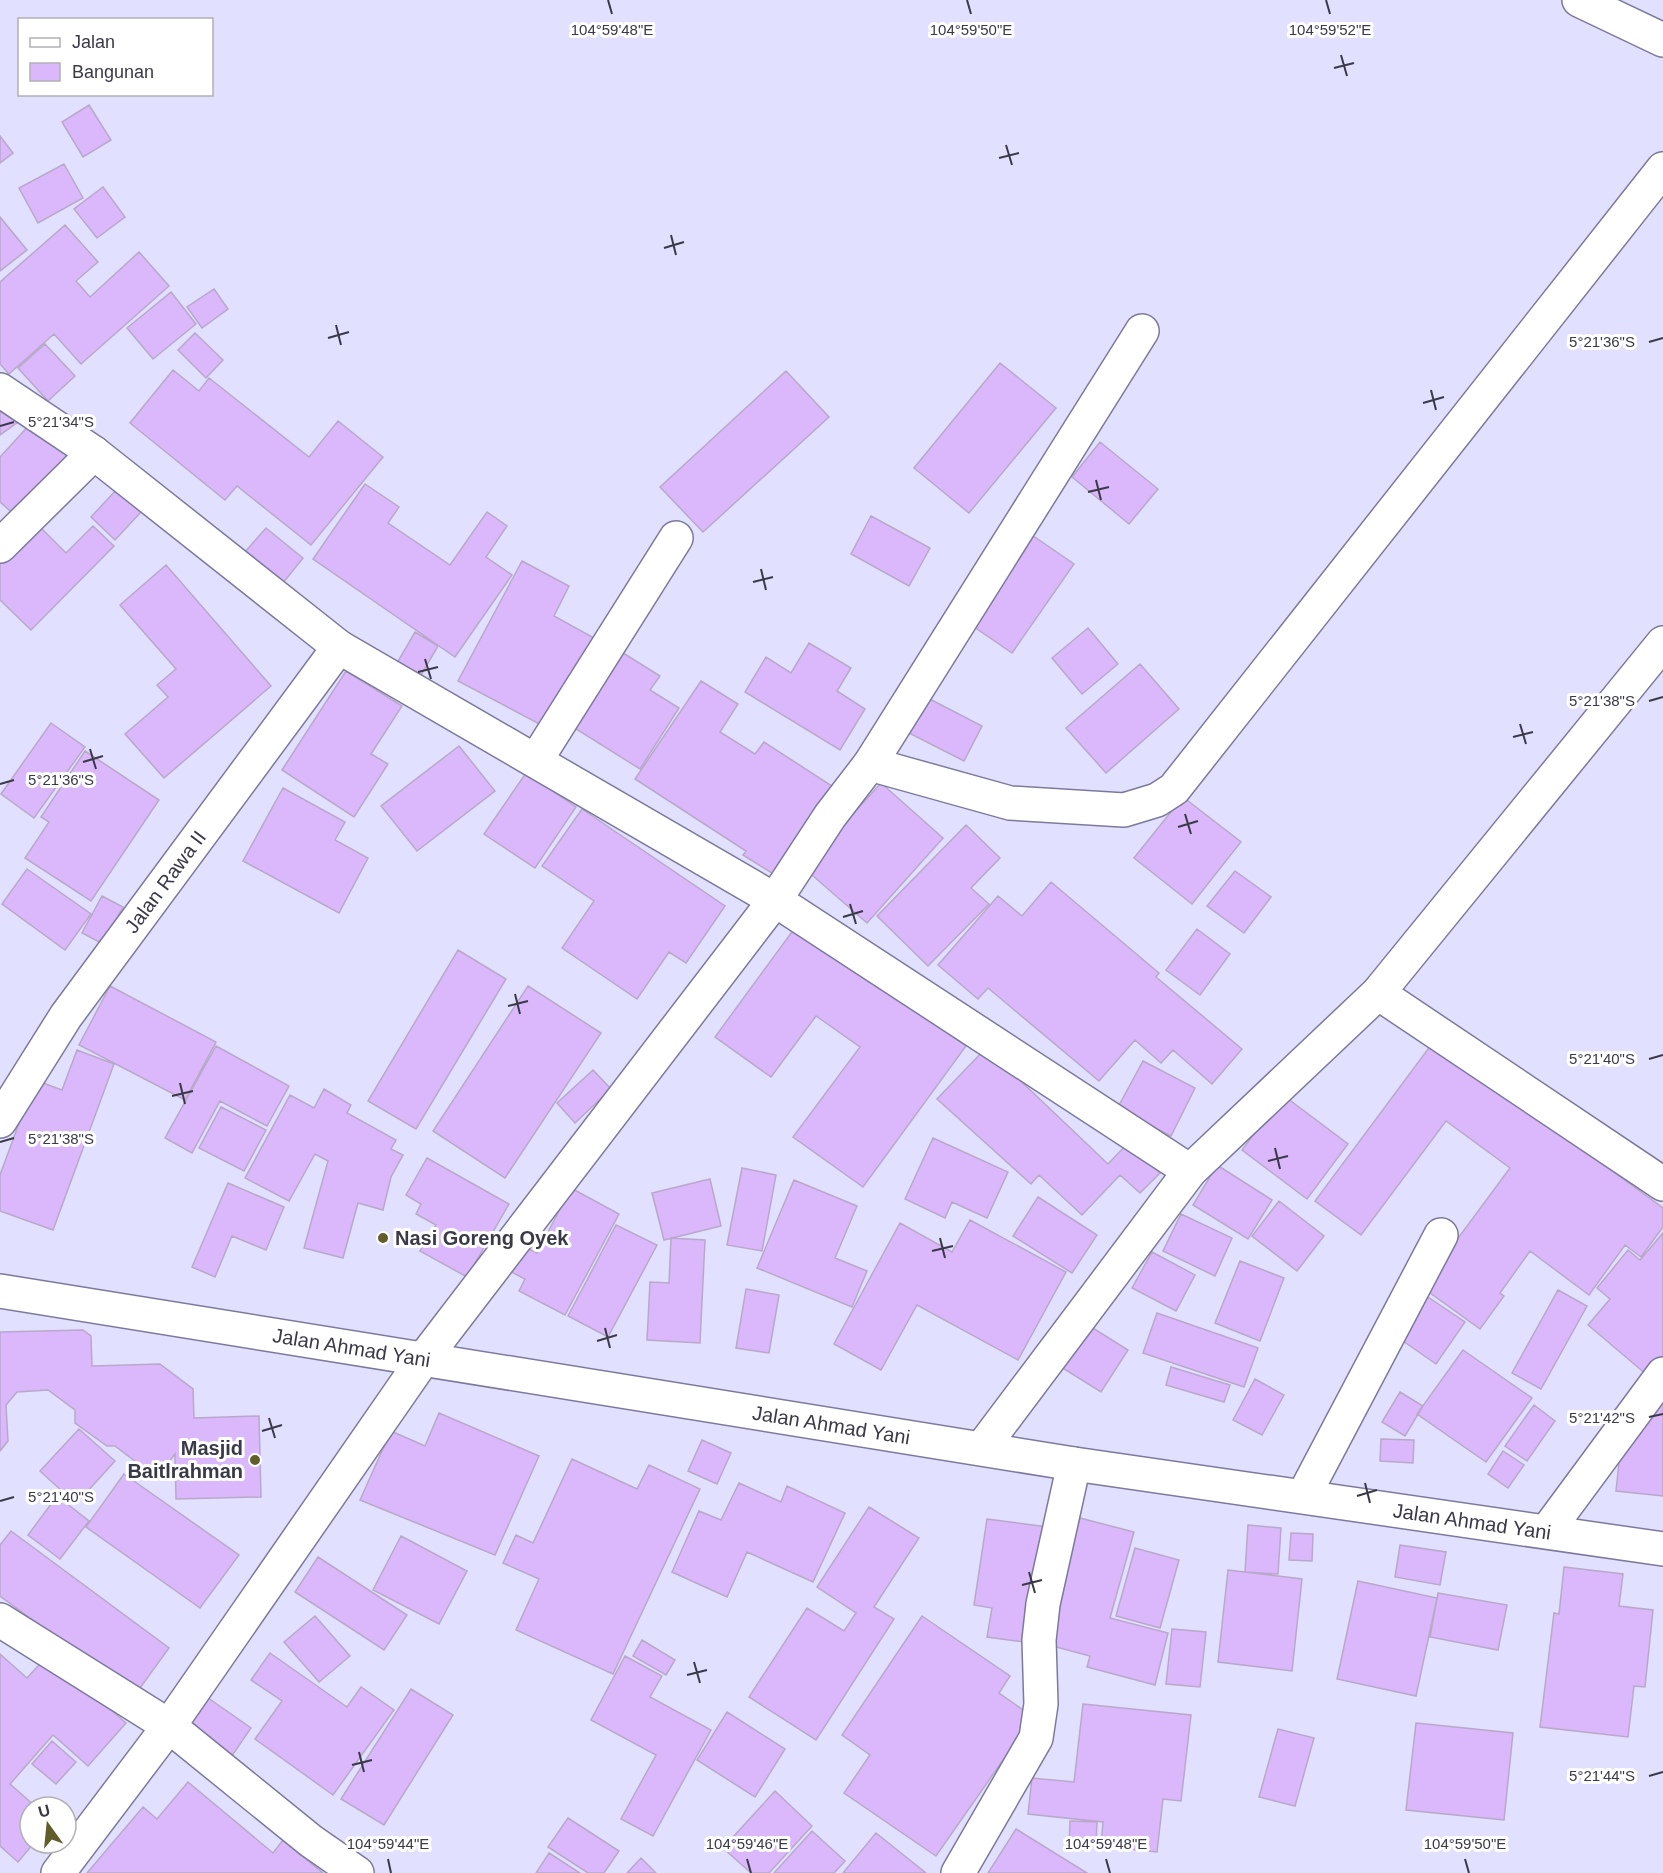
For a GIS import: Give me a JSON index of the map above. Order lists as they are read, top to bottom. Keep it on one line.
{"streets":{"main road":["Jalan Rawa II","Jalan Ahmad Yani"]},"places":["Nasi Goreng Oyek","Masjid Baitlrahman"],"legend":["Jalan","Bangunan"],"north":"top","coordinates":["104°59'48\"E","104°59'50\"E","104°59'52\"E","5°21'36\"S","5°21'34\"S","5°21'38\"S","5°21'40\"S","5°21'42\"S","5°21'44\"S","104°59'44\"E","104°59'46\"E"]}
